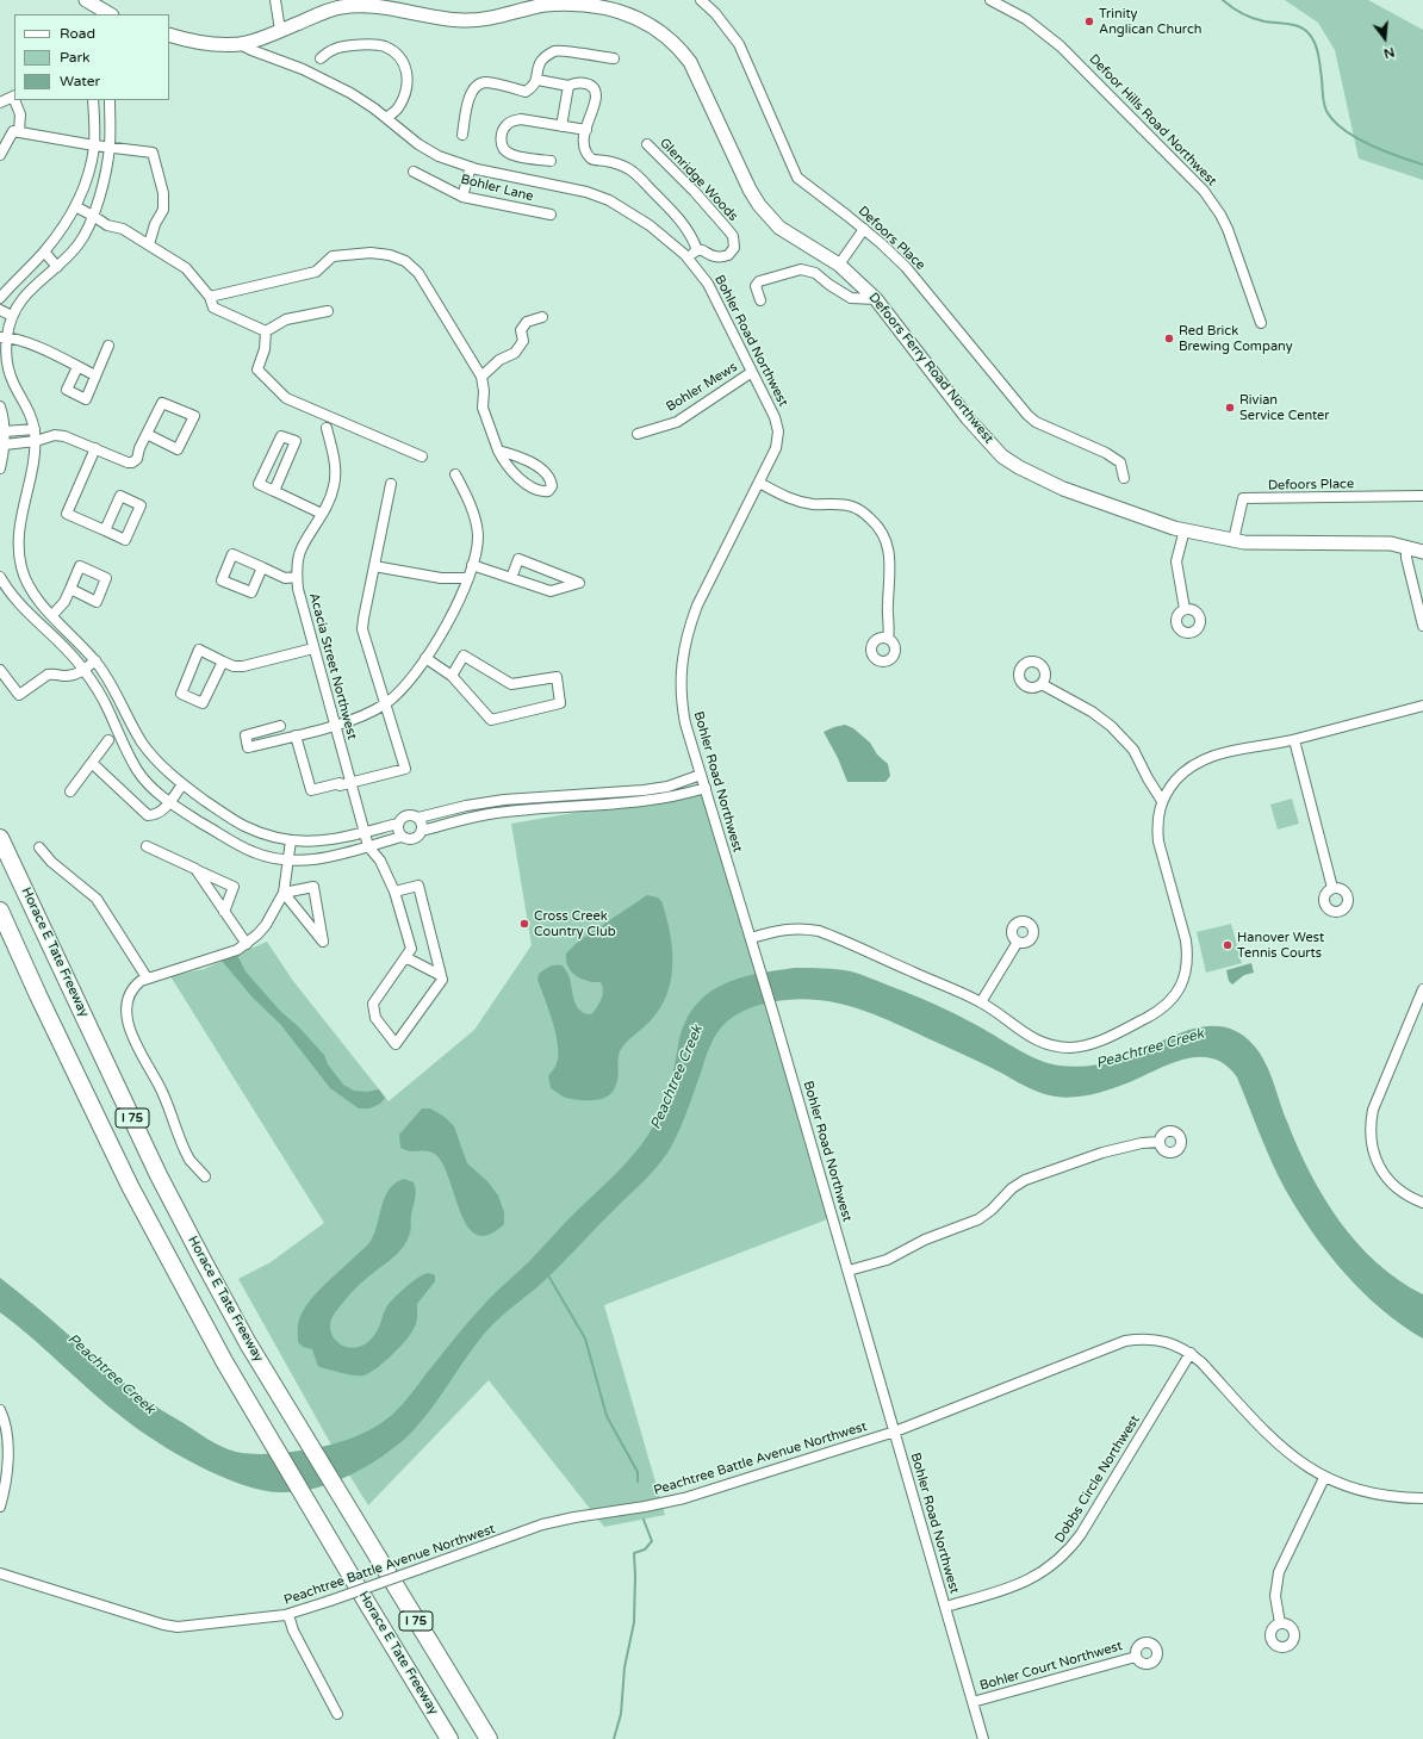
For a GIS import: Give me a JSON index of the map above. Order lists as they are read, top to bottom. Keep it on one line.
{"streets":{"highway":["Horace E Tate Freeway","I 75"],"street":["Defoor Hills Road Northwest","Glenridge Woods","Bohler Lane","Defoors Place","Bohler Road Northwest","Defoors Ferry Road Northwest","Bohler Mews","Acacia Street Northwest","Peachtree Battle Avenue Northwest","Dobbs Circle Northwest","Bohler Court Northwest"]},"crossings":[["Defoors Place","Defoors Ferry Road Northwest"],["Bohler Road Northwest","Defoors Ferry Road Northwest"],["Bohler Road Northwest","Bohler Mews"],["Bohler Road Northwest","Peachtree Battle Avenue Northwest"],["Bohler Road Northwest","Dobbs Circle Northwest"],["Bohler Road Northwest","Bohler Court Northwest"],["Peachtree Battle Avenue Northwest","Dobbs Circle Northwest"]],"water":["Peachtree Creek"],"places":["Trinity Anglican Church","Red Brick Brewing Company","Rivian Service Center","Cross Creek Country Club","Hanover West Tennis Courts"],"legend":["Road","Park","Water"],"north":"bottom"}
